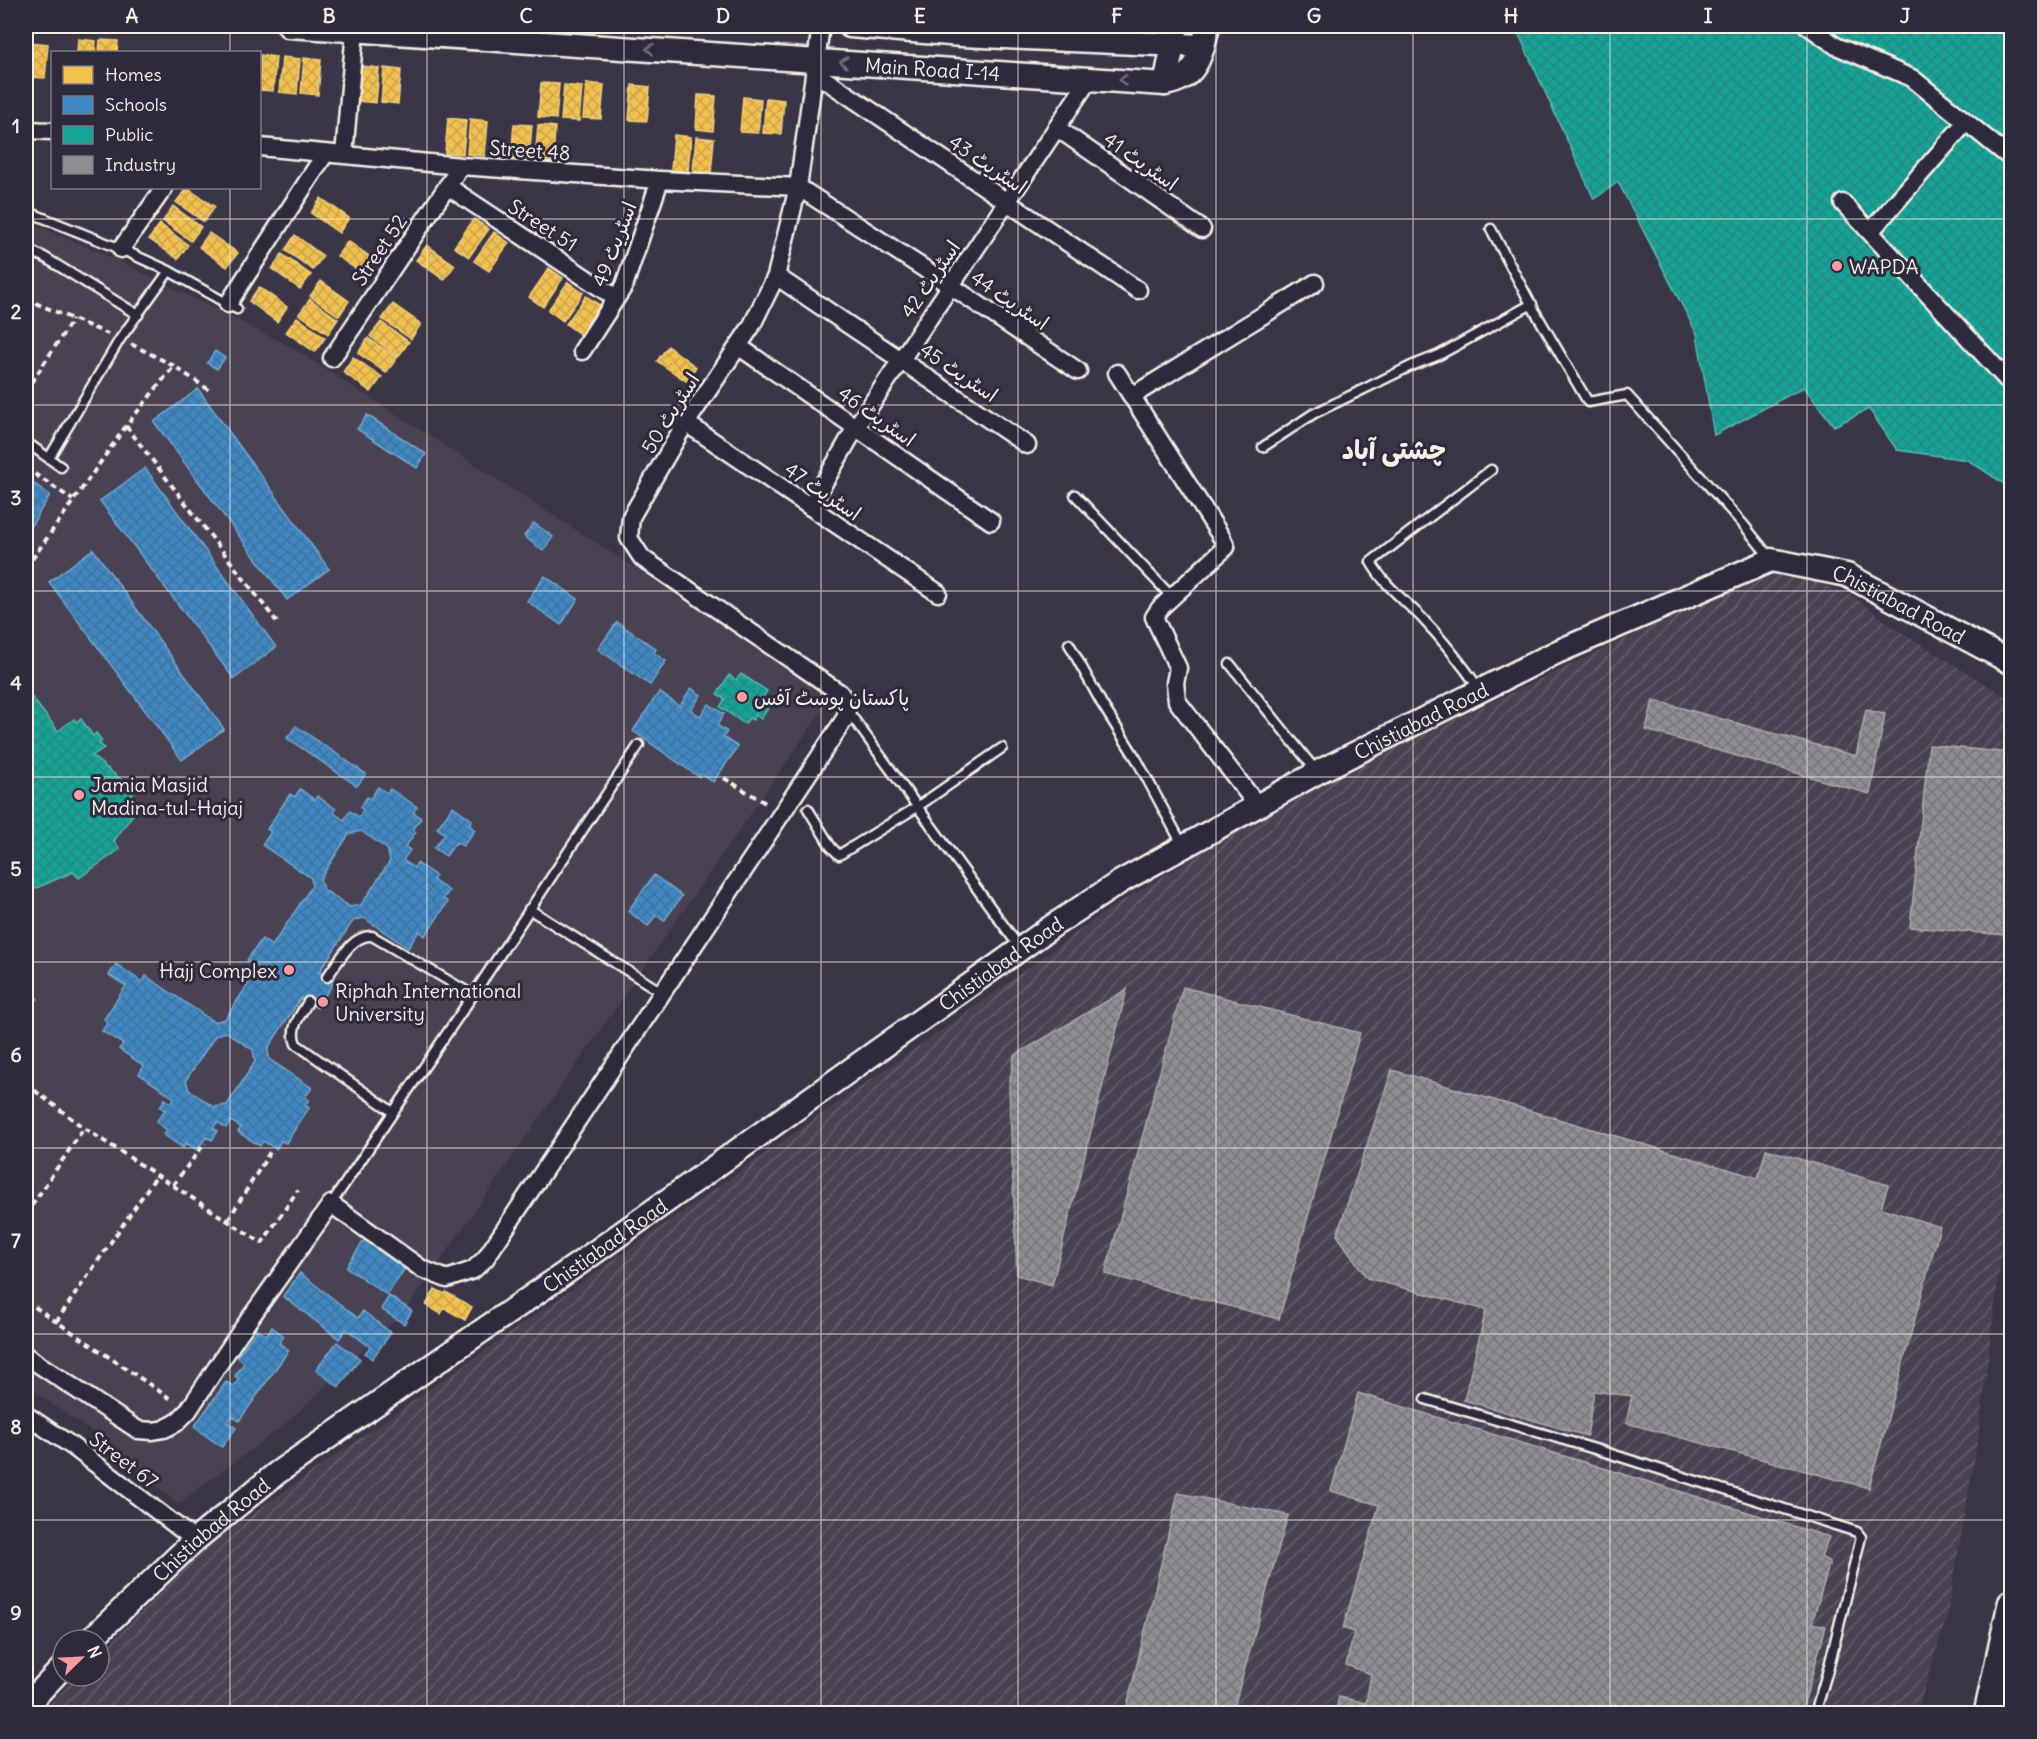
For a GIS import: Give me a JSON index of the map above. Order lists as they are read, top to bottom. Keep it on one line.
{"streets":{"main road":["Main Road I-14","Chistiabad Road"],"street":["Street 48","اسٹریٹ 41","اسٹریٹ 43","Street 51","اسٹریٹ 49","Street 52","اسٹریٹ 42","اسٹریٹ 44","اسٹریٹ 45","اسٹریٹ 50","اسٹریٹ 46","اسٹریٹ 47","Street 67"]},"crossings":[["Main Road I-14","اسٹریٹ 43"],["Main Road I-14","اسٹریٹ 42"],["Main Road I-14","اسٹریٹ 50"],["Street 48","اسٹریٹ 49"],["Street 48","Street 52"],["Street 48","اسٹریٹ 44"],["Street 48","اسٹریٹ 50"],["اسٹریٹ 41","اسٹریٹ 42"],["اسٹریٹ 43","اسٹریٹ 42"],["اسٹریٹ 43","اسٹریٹ 50"],["Street 51","اسٹریٹ 49"],["Street 51","Street 52"],["اسٹریٹ 42","اسٹریٹ 44"],["اسٹریٹ 42","اسٹریٹ 45"],["اسٹریٹ 42","اسٹریٹ 46"],["اسٹریٹ 42","اسٹریٹ 47"],["اسٹریٹ 44","اسٹریٹ 50"],["اسٹریٹ 45","اسٹریٹ 50"],["اسٹریٹ 50","اسٹریٹ 46"],["اسٹریٹ 50","اسٹریٹ 47"],["Chistiabad Road","Street 67"]],"districts":["چشتی آباد"],"places":["WAPDA","پاکستان پوسٹ آفس","Jamia Masjid Madina-tul-Hajaj","Hajj Complex","Riphah International University"],"legend":["Homes","Schools","Public","Industry"],"north":"top right","grid":{"columns":["A","B","C","D","E","F","G","H","I","J"],"rows":["1","2","3","4","5","6","7","8","9"]}}
